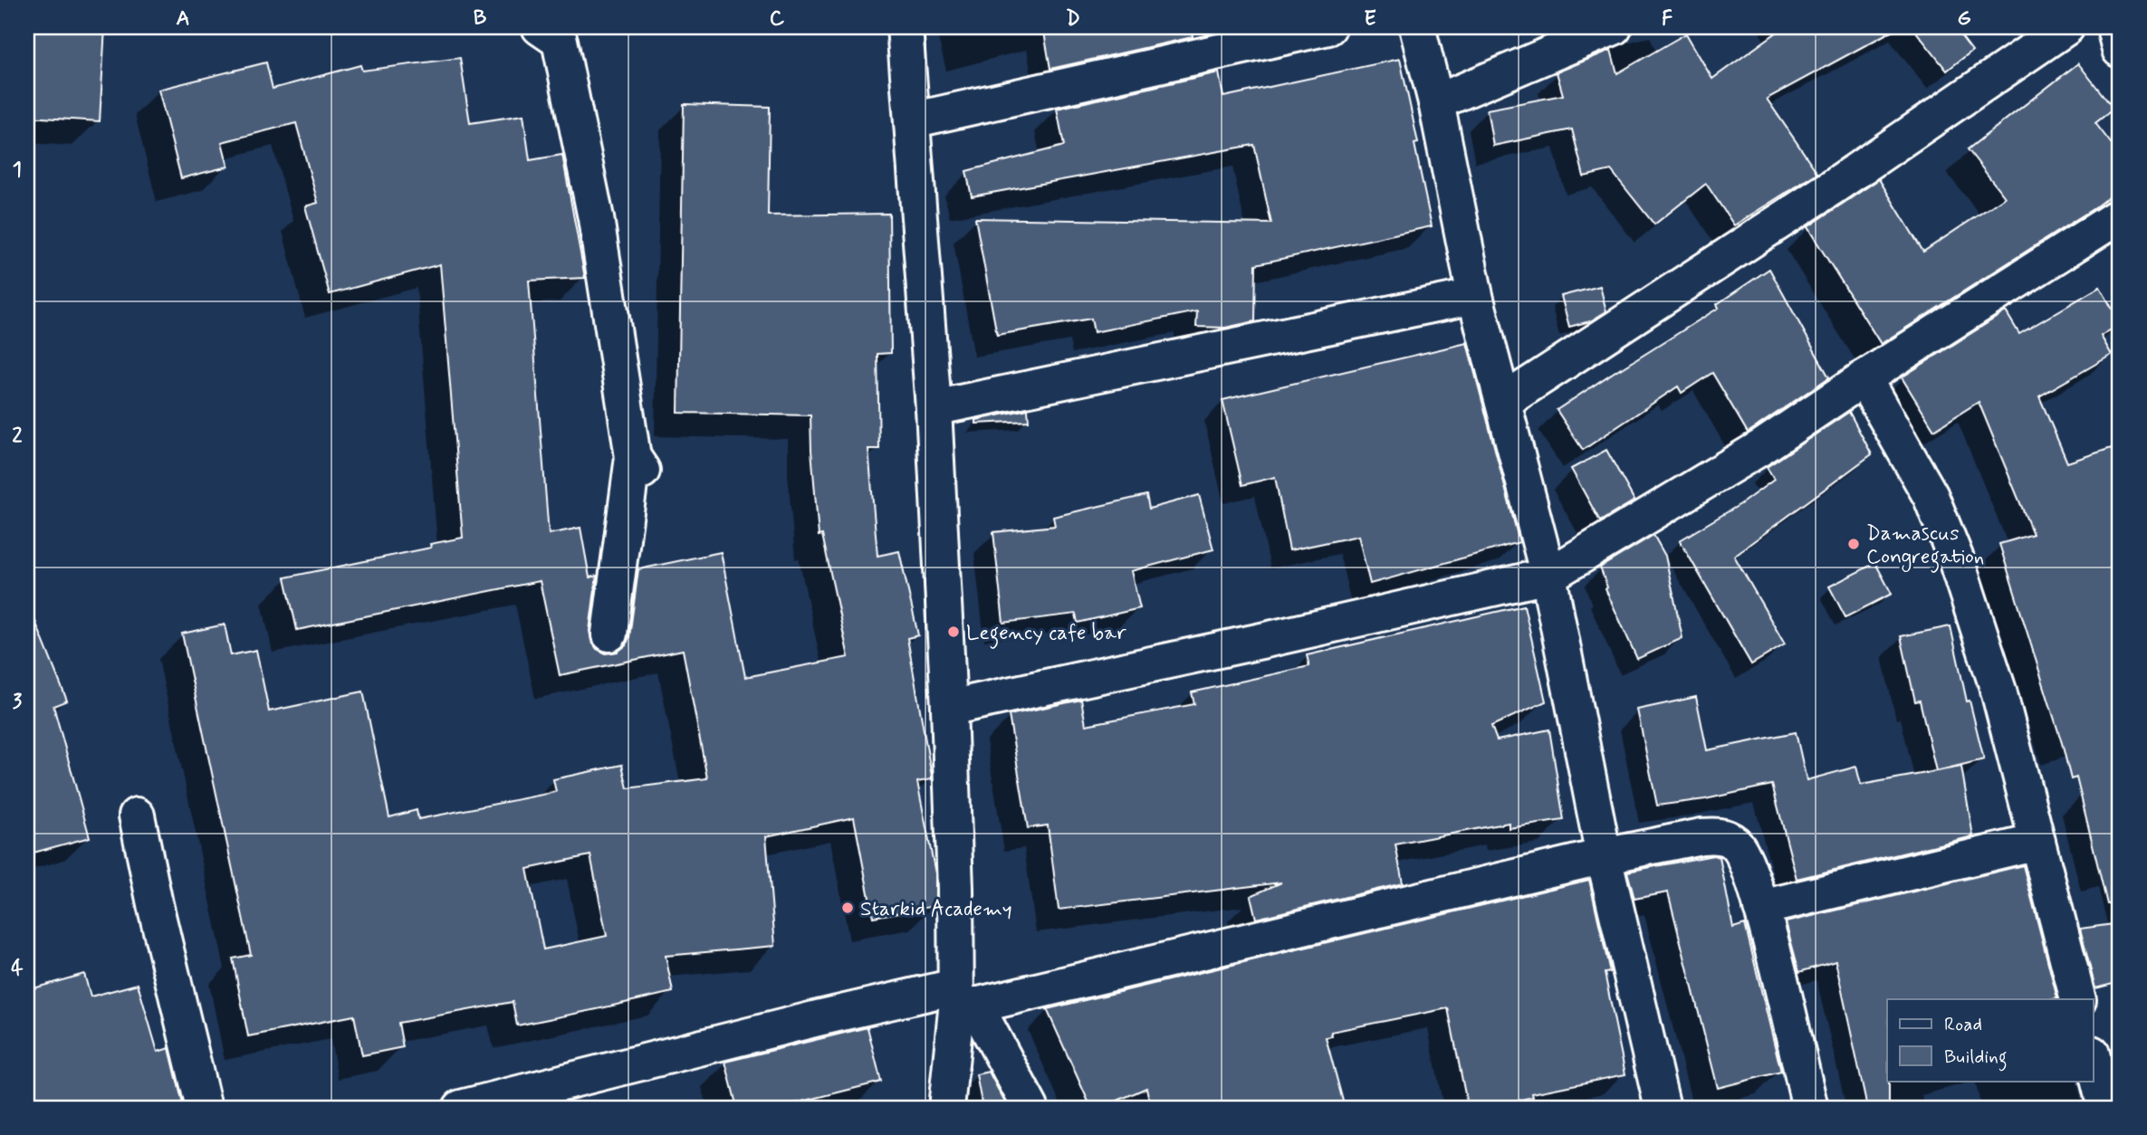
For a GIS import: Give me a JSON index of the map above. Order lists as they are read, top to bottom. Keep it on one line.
{"places":["Damascus Congregation","Legency cafe bar","Starkid Academy"],"legend":["Road","Building"],"grid":{"columns":["A","B","C","D","E","F","G"],"rows":["1","2","3","4"]}}
